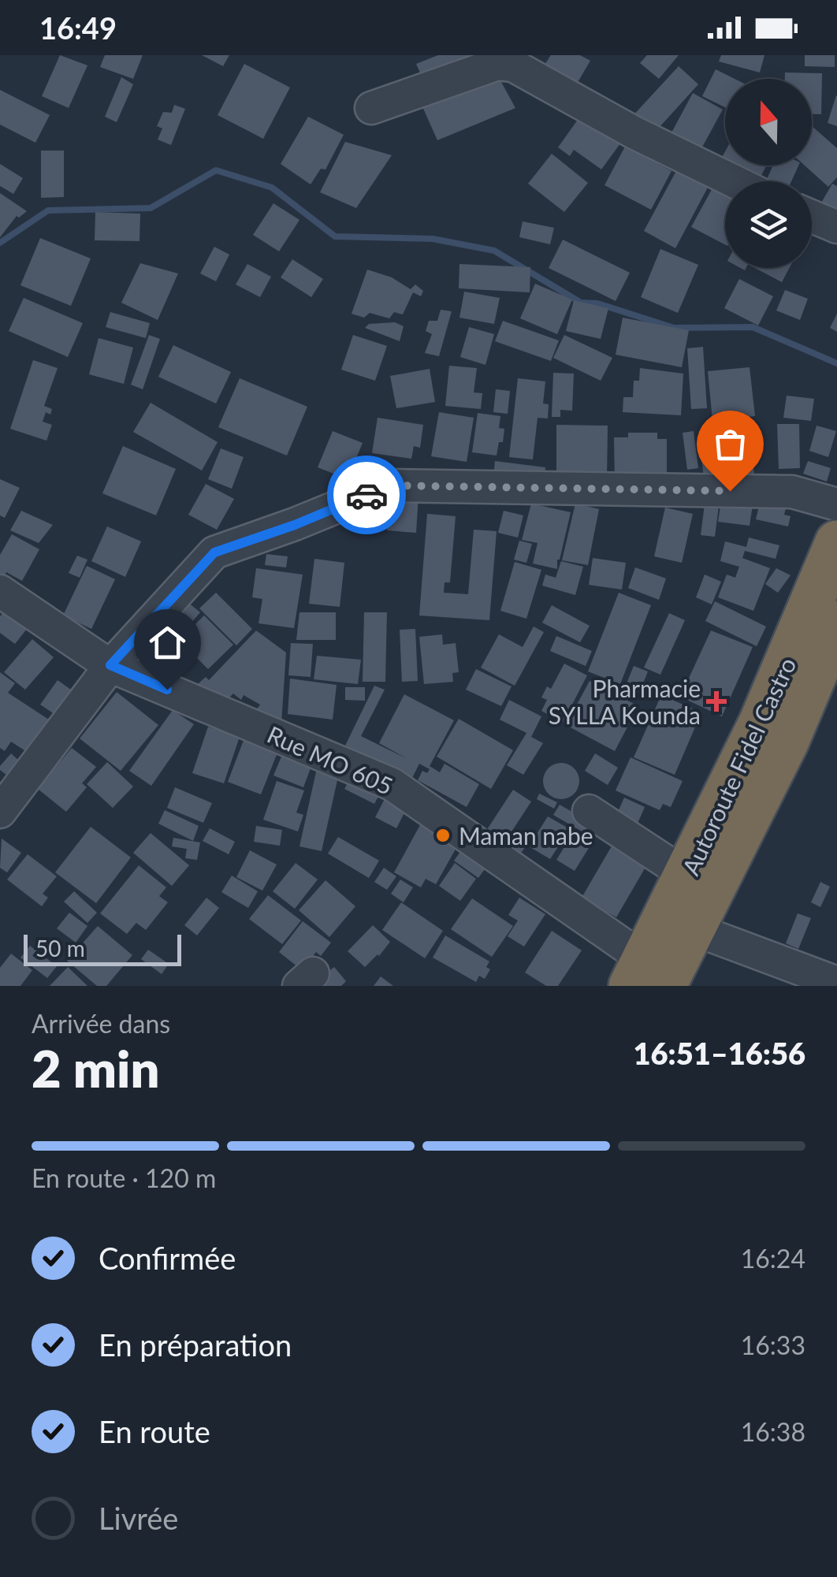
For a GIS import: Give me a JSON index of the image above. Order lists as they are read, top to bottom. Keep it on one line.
{"streets":{"highway":["Autoroute Fidel Castro"],"street":["Rue MO 605"]},"crossings":[["Rue MO 605","Autoroute Fidel Castro"]],"places":{"health":["Pharmacie SYLLA Kounda"],"other":["Maman nabe"]},"scale_bar":"50 m","north":"top","page":{"status":"16:49","scale":"50 m","heading":["2 min","Arrivée dans","16:51–16:56"],"bar":"En route · 120 m","list":[["Confirmée","16:24"],["En préparation","16:33"],["En route","16:38"],"Livrée"]}}
